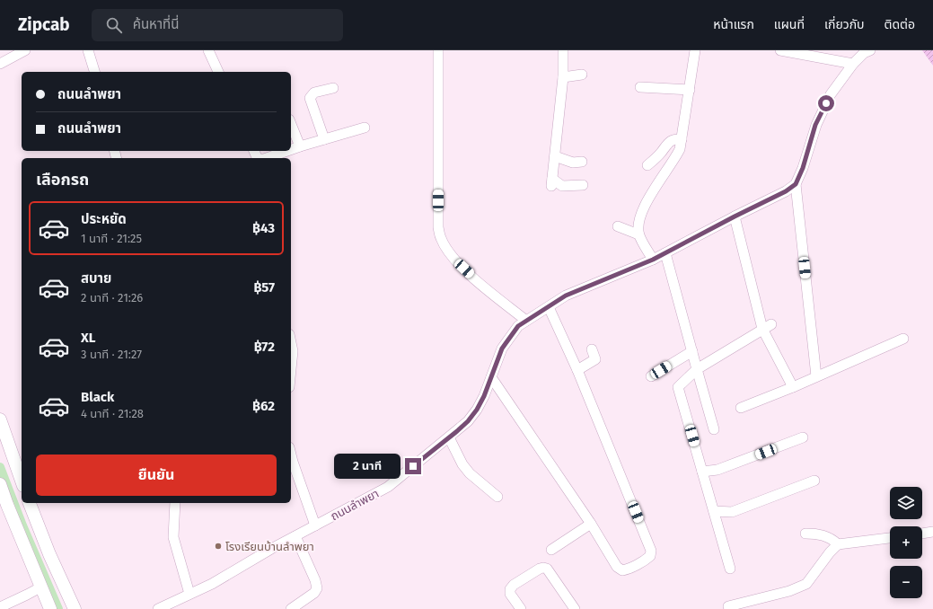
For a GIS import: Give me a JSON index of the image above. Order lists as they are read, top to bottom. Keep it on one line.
{"streets":{"street":["ถนนลำพยา"]},"places":["โรงเรียนบ้านลำพยา"],"page":{"header":"Zipcab","search":"ค้นหาที่นี่","nav":["หน้าแรก","แผนที่","เกี่ยวกับ","ติดต่อ"],"banner":["ถนนลำพยา","ถนนลำพยา"],"heading":"เลือกรถ","list":[{"name":"ประหยัด","note":"1 นาที · 21:25","value":"฿43"},{"name":"สบาย","note":"2 นาที · 21:26","value":"฿57"},{"name":"XL","note":"3 นาที · 21:27","value":"฿72"},{"name":"Black","note":"4 นาที · 21:28","value":"฿62"}],"buttons":"ยืนยัน","bubble":"2 นาที","map_buttons":["+","−"]}}
